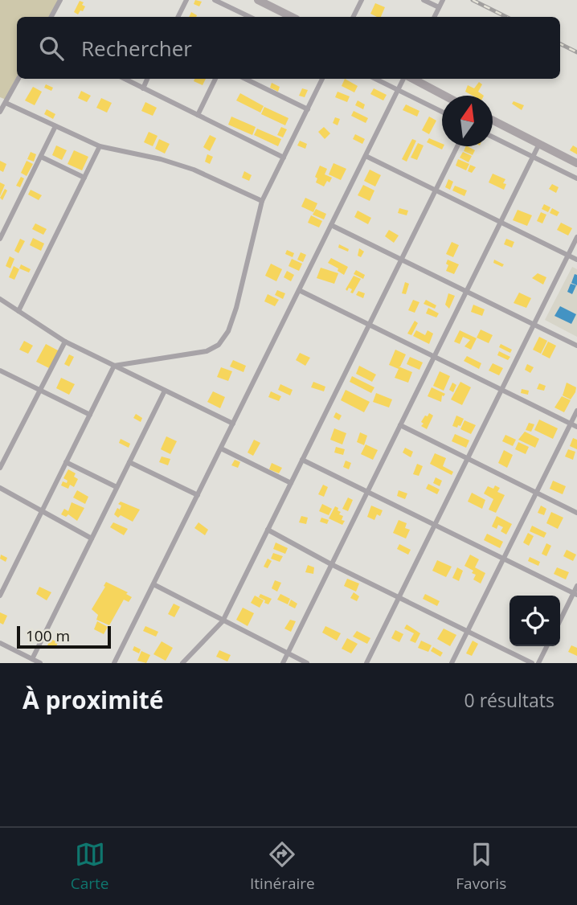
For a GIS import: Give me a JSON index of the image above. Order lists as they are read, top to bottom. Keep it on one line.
{"scale_bar":"100 m","north":"top","page":{"search":"Rechercher","scale":"100 m","heading":["À proximité","0 résultats"],"nav":["Carte","Itinéraire","Favoris"]}}
